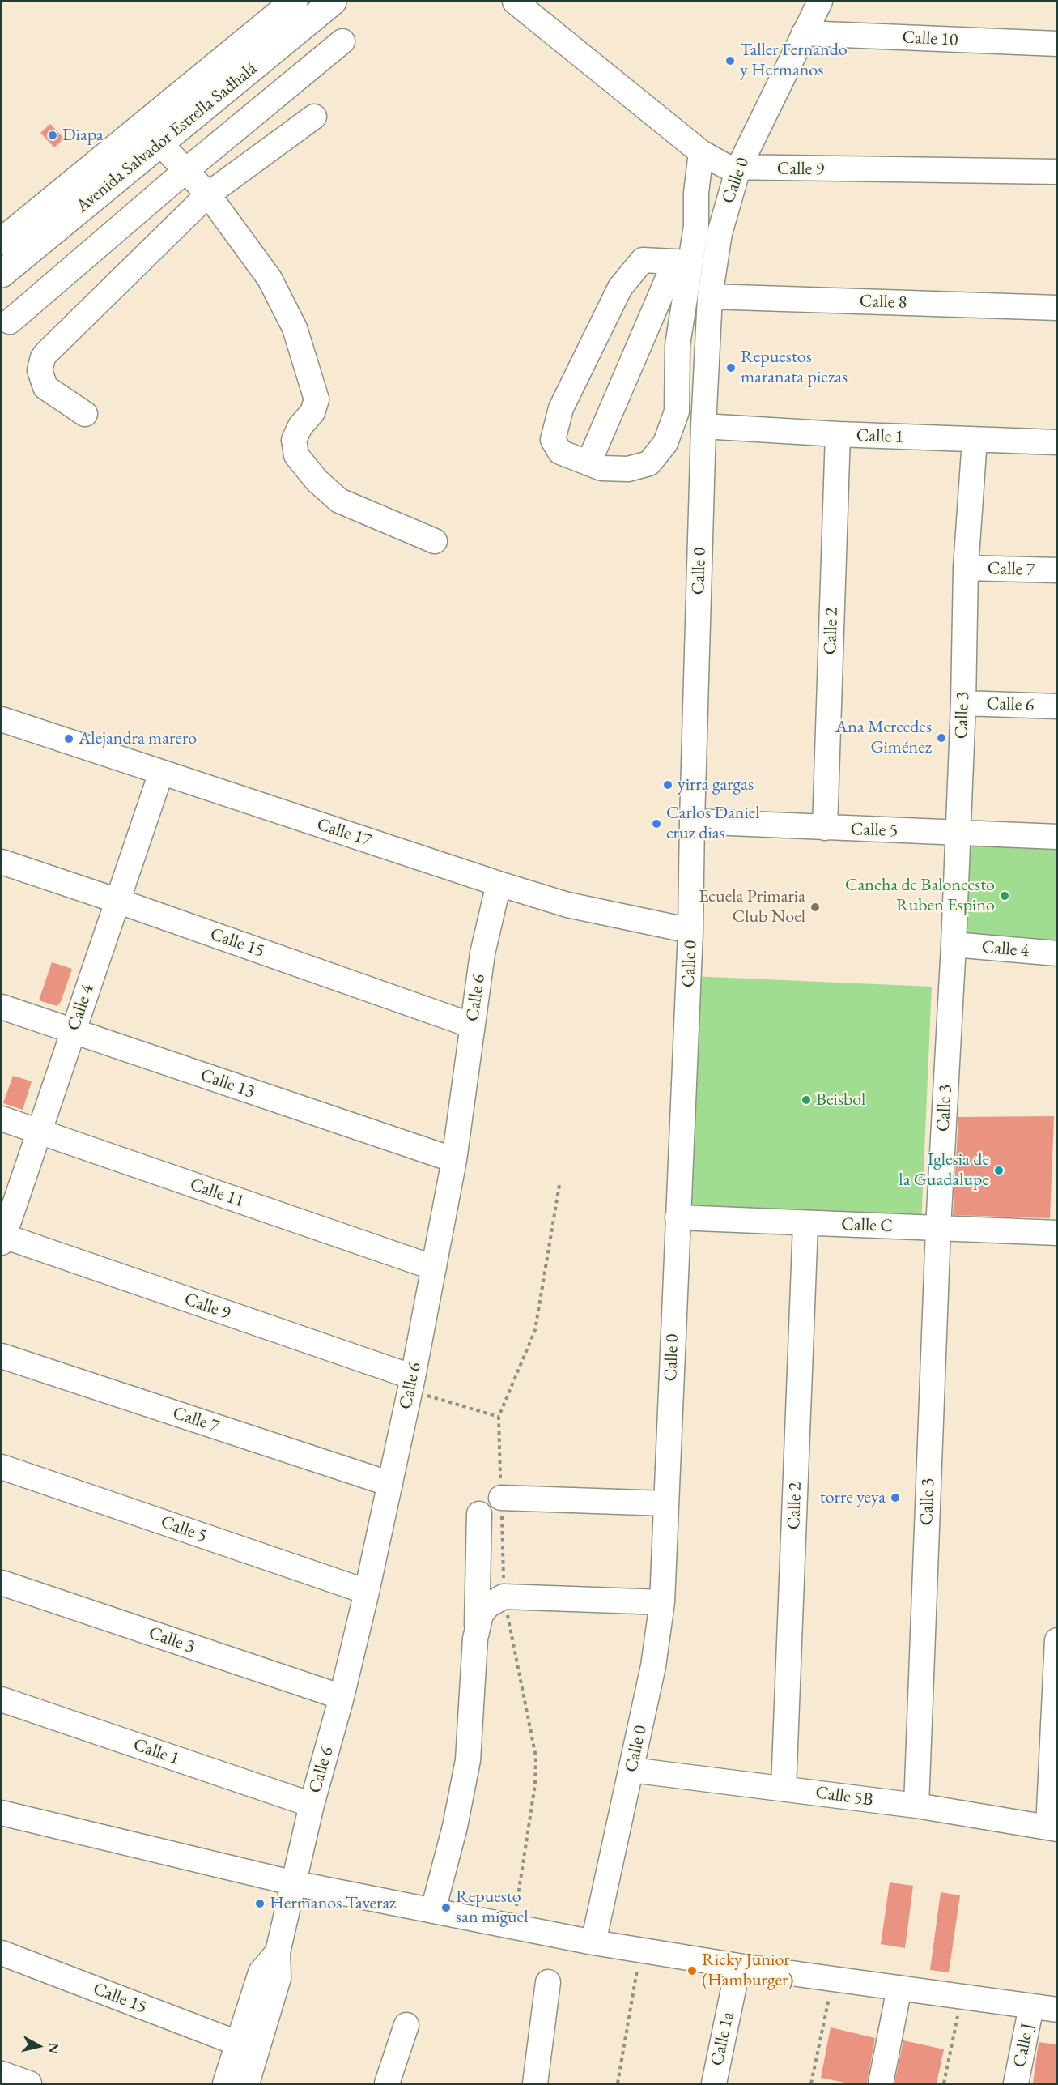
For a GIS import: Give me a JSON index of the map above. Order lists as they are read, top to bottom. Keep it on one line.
{"streets":{"highway":["Avenida Salvador Estrella Sadhalá"],"street":["Calle 10","Calle 9","Calle 0","Calle 8","Calle 1","Calle 7","Calle 2","Calle 6","Calle 3","Calle 5","Calle 17","Calle 15","Calle 4","Calle 13","Calle 11","Calle C","Calle 5B","Calle 1a","Calle J"]},"crossings":[["Calle 10","Calle 0"],["Calle 9","Calle 0"],["Calle 9","Calle 6"],["Calle 9","Calle 4"],["Calle 0","Calle 8"],["Calle 0","Calle 1"],["Calle 0","Calle 5"],["Calle 0","Calle 17"],["Calle 0","Calle C"],["Calle 0","Calle 5B"],["Calle 1","Calle 2"],["Calle 1","Calle 6"],["Calle 1","Calle 3"],["Calle 7","Calle 6"],["Calle 7","Calle 3"],["Calle 2","Calle 5"],["Calle 2","Calle C"],["Calle 2","Calle 5B"],["Calle 6","Calle 3"],["Calle 6","Calle 5"],["Calle 6","Calle 17"],["Calle 6","Calle 15"],["Calle 6","Calle 13"],["Calle 6","Calle 11"],["Calle 3","Calle 5"],["Calle 3","Calle 4"],["Calle 3","Calle C"],["Calle 3","Calle 5B"],["Calle 17","Calle 4"],["Calle 15","Calle 4"],["Calle 4","Calle 13"],["Calle 4","Calle 11"]],"places":["Taller Fernando y Hermanos","Diapa","Repuestos maranata piezas","Ana Mercedes Giménez","Alejandra marero","yirra gargas","Carlos Daniel cruz dias","Cancha de Baloncesto Ruben Espino","Ecuela Primaria Club Noel","Beisbol","Iglesia de la Guadalupe","torre yeya","Hermanos Taveraz","Repuesto san miguel","Ricky Junior (Hamburger)"],"north":"right"}
